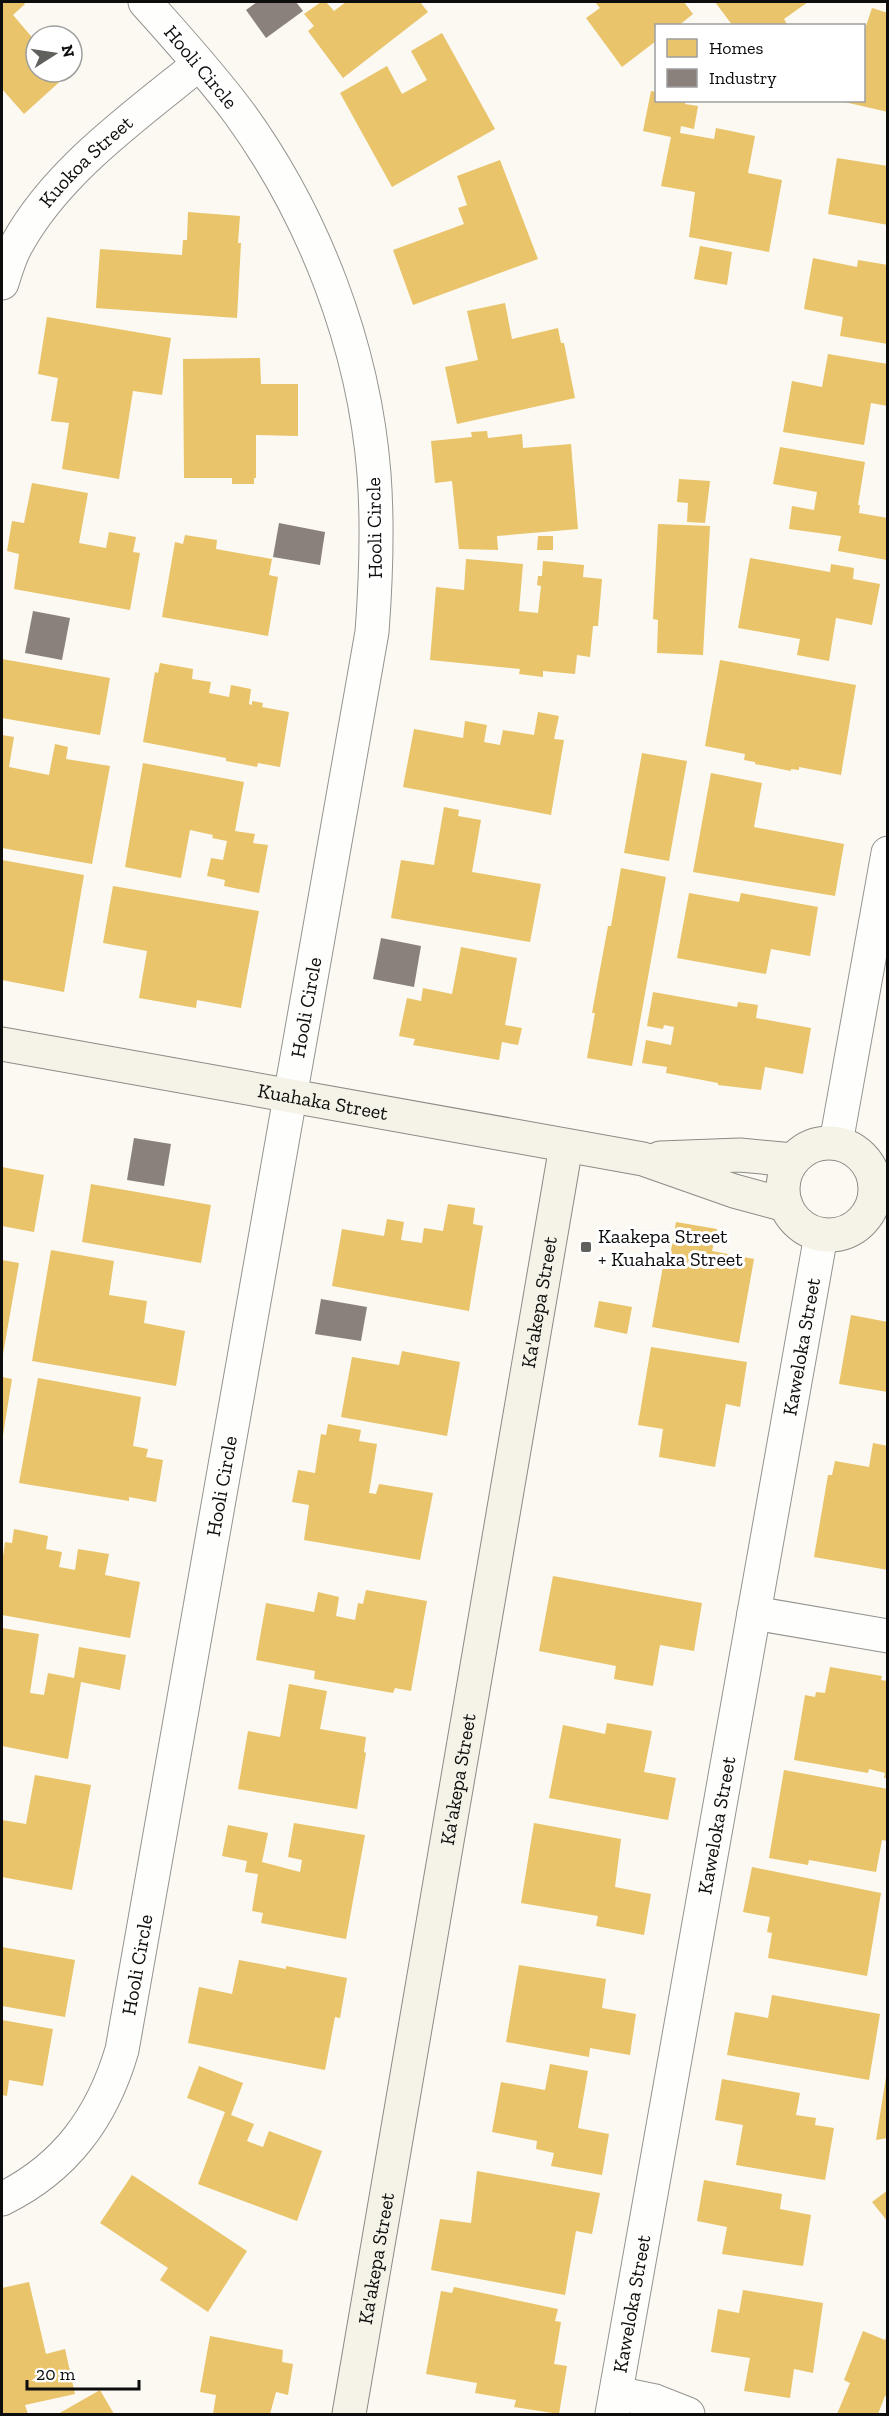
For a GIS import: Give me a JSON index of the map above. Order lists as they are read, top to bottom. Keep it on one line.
{"streets":{"street":["Hooli Circle","Kuokoa Street","Kuahaka Street","Ka'akepa Street","Kaweloka Street"]},"crossings":[["Hooli Circle","Kuokoa Street"],["Hooli Circle","Kuahaka Street"],["Kuahaka Street","Ka'akepa Street"],["Kuahaka Street","Kaweloka Street"]],"places":{"transit":["Kaakepa Street + Kuahaka Street"]},"legend":["Homes","Industry"],"scale_bar":"20 m","north":"right"}
